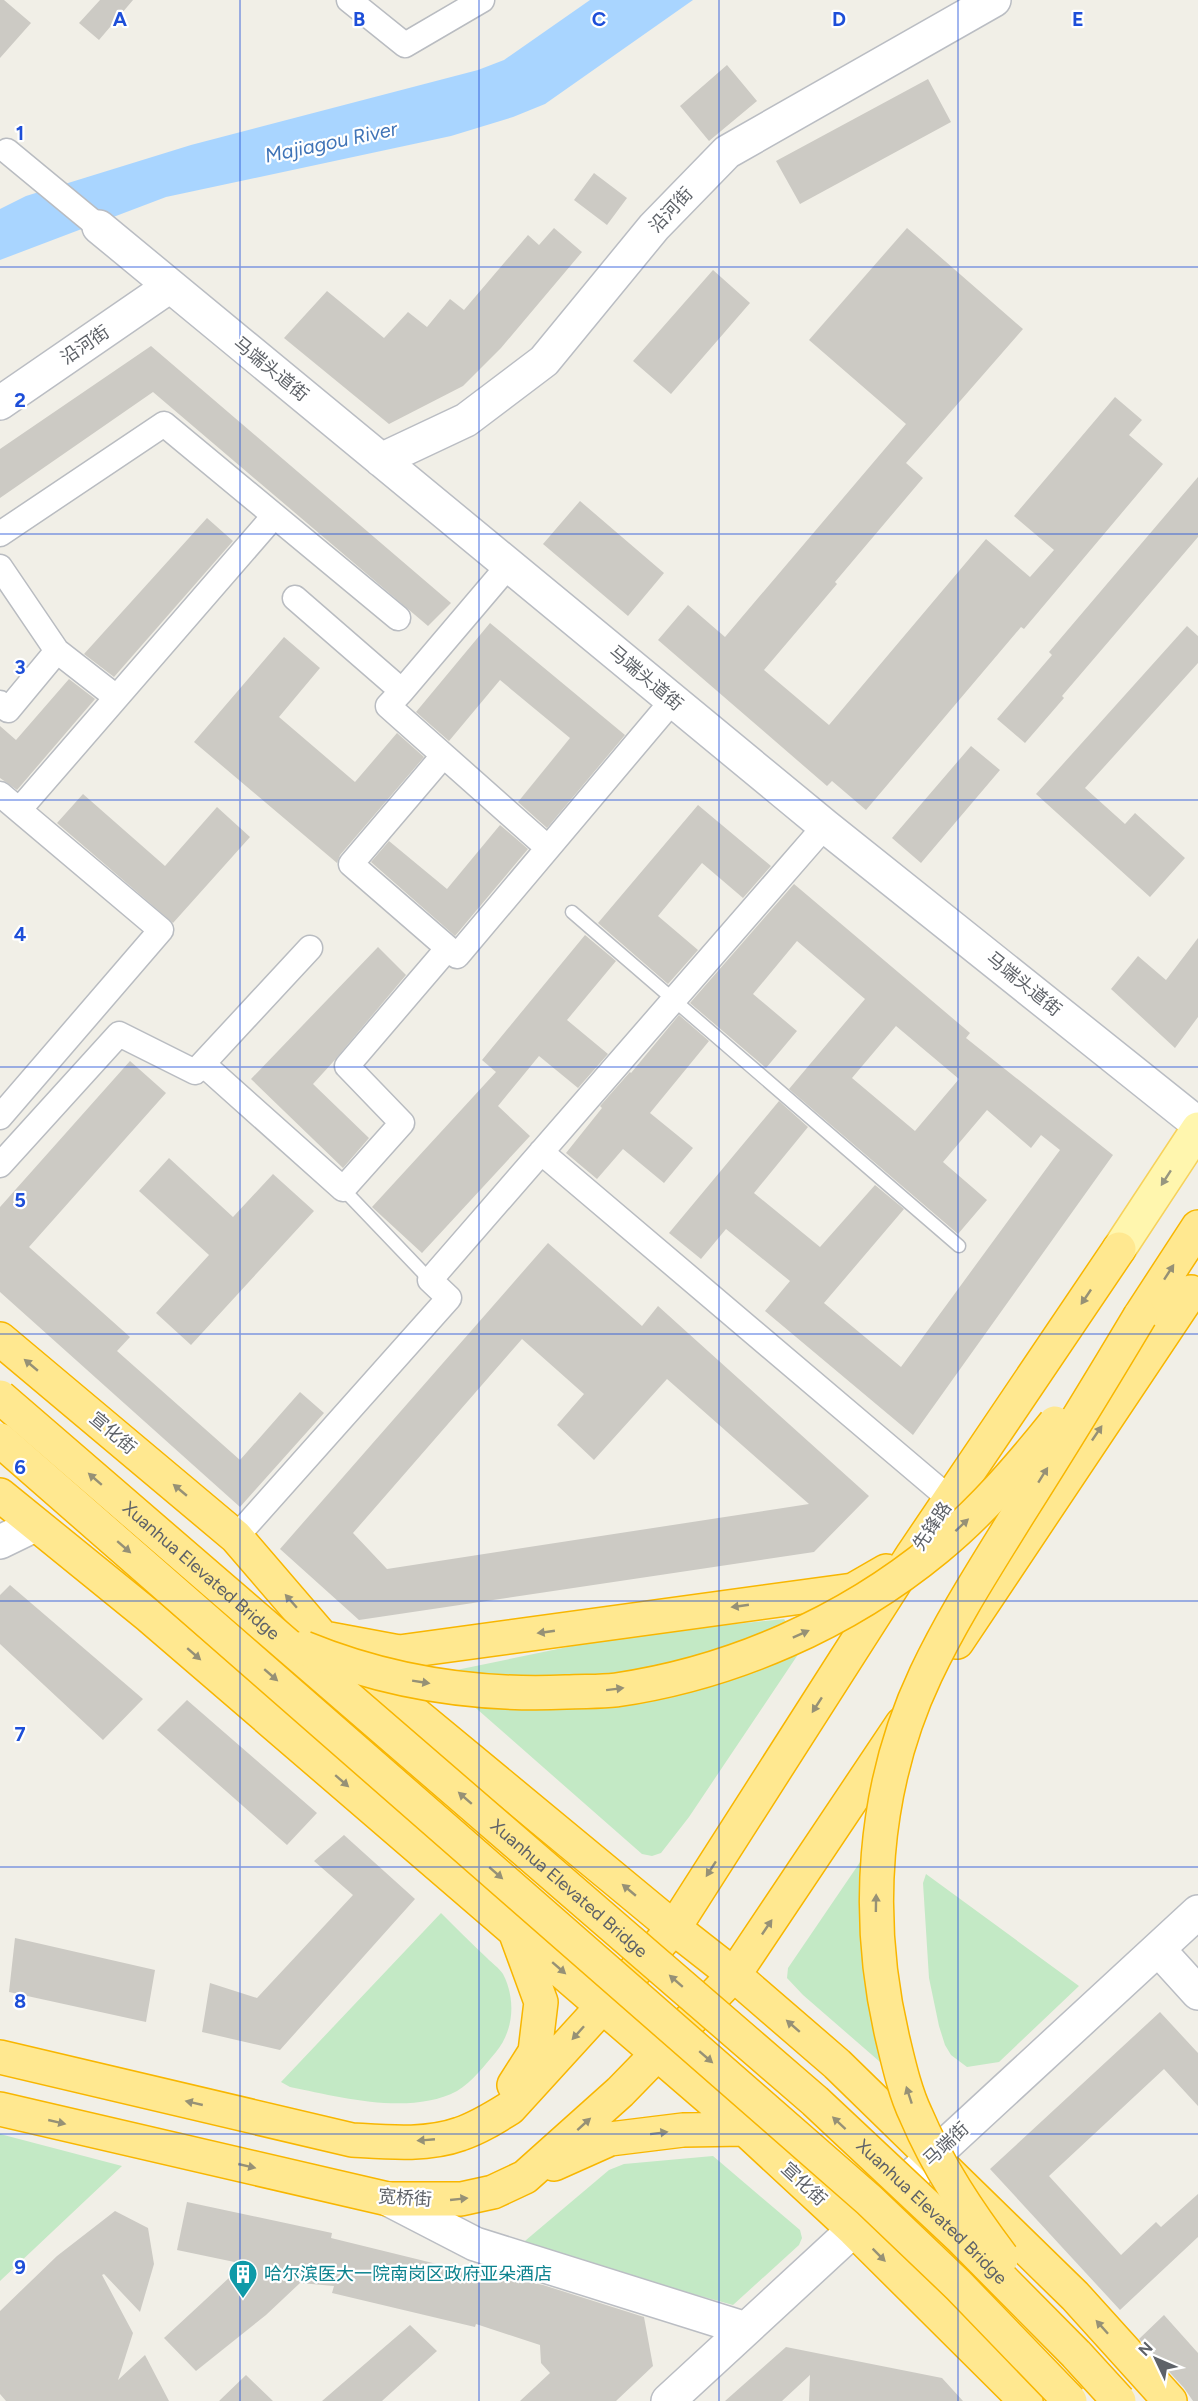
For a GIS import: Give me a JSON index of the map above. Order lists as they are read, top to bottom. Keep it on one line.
{"streets":{"highway":["宣化街","先锋路","Xuanhua Elevated Bridge","宽桥街"],"street":["沿河街","马端头道街","马端街"]},"crossings":[["沿河街","马端头道街"],["宣化街","先锋路"],["宣化街","马端街"],["宣化街","宽桥街"]],"one_way":["先锋路"],"water":["Majiagou River"],"places":{"building":["哈尔滨医大一院南岗区政府亚朵酒店"]},"north":"top left","grid":{"columns":["A","B","C","D","E"],"rows":["1","2","3","4","5","6","7","8","9"]}}
